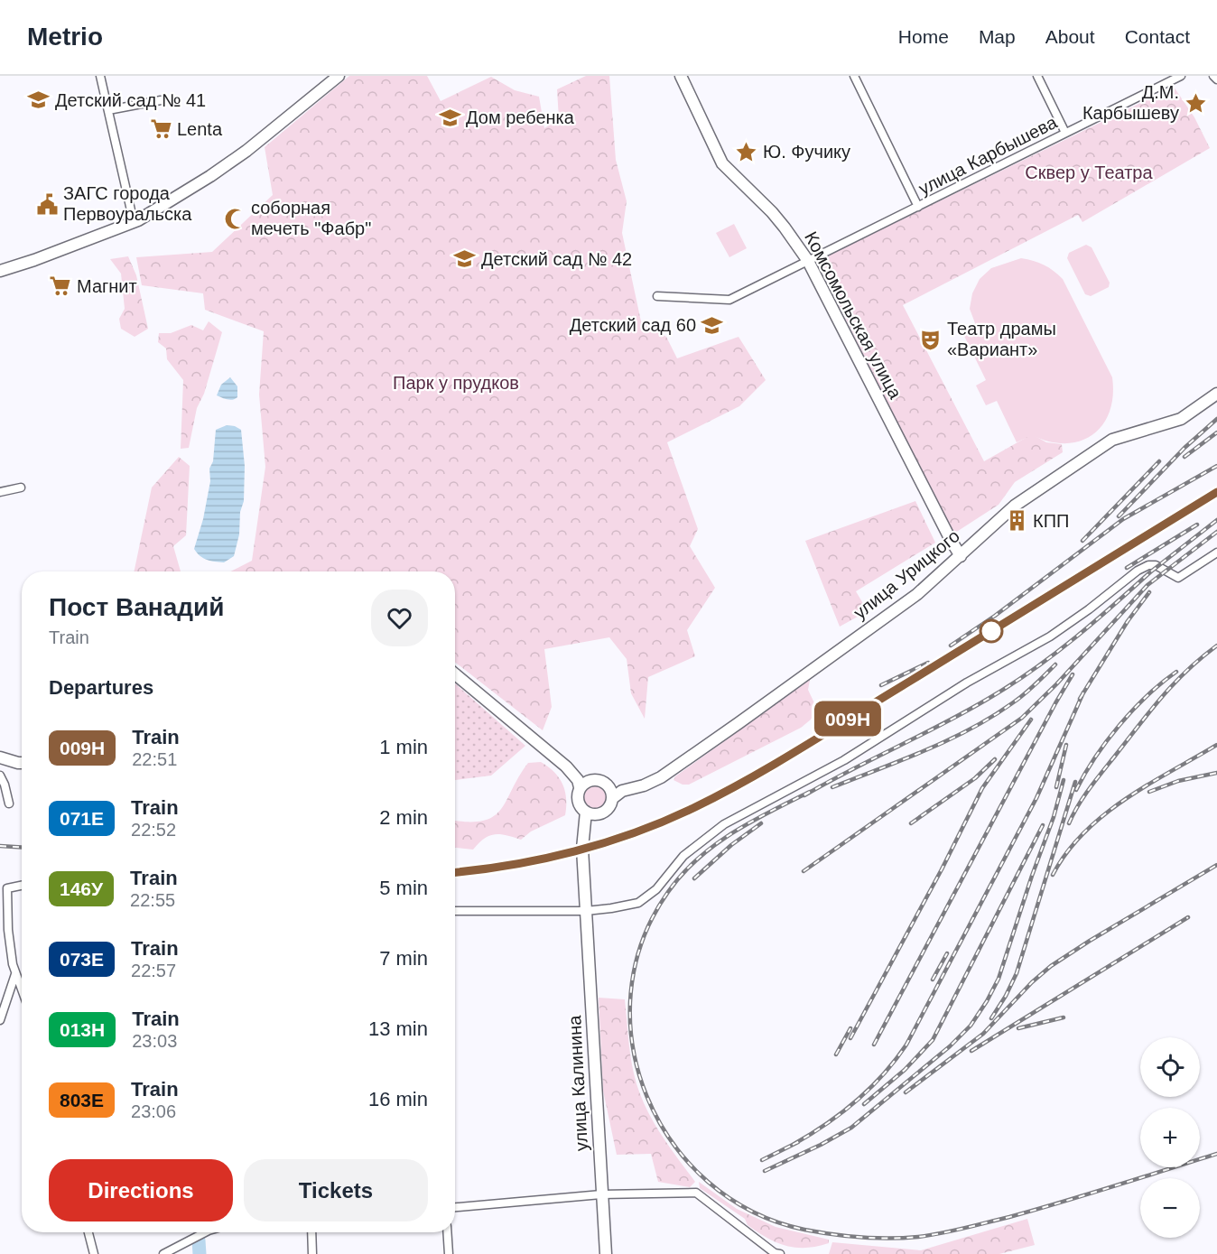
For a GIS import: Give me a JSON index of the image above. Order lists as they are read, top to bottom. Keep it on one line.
{"streets":{"street":["улица Карбышева","Комсомольская улица","улица Урицкого","улица Калинина"]},"crossings":[["улица Карбышева","Комсомольская улица"],["Комсомольская улица","улица Урицкого"],["улица Урицкого","улица Калинина"]],"parks":["Сквер у Театра","Парк у прудков"],"places":{"school or university":["Детский сад № 41","Дом ребенка","Детский сад № 42","Детский сад 60"],"place":["Д.М. Карбышеву","Ю. Фучику"],"supermarket":["Lenta","Магнит"],"public building":["ЗАГС города Первоуральска"],"mosque":["соборная мечеть \"Фабр\""],"theatre":["Театр драмы «Вариант»"],"building":["КПП"]},"page":{"header":"Metrio","nav":["Home","Map","About","Contact"],"on_map":"009Н","heading":[["Пост Ванадий","Train"],"Departures"],"list":[{"mark":"009Н","name":"Train","note":"22:51","value":"1 min"},{"mark":"071Е","name":"Train","note":"22:52","value":"2 min"},{"mark":"146У","name":"Train","note":"22:55","value":"5 min"},{"mark":"073Е","name":"Train","note":"22:57","value":"7 min"},{"mark":"013Н","name":"Train","note":"23:03","value":"13 min"},{"mark":"803Е","name":"Train","note":"23:06","value":"16 min"}],"map_buttons":["+","−"],"buttons":["Directions","Tickets"]}}
